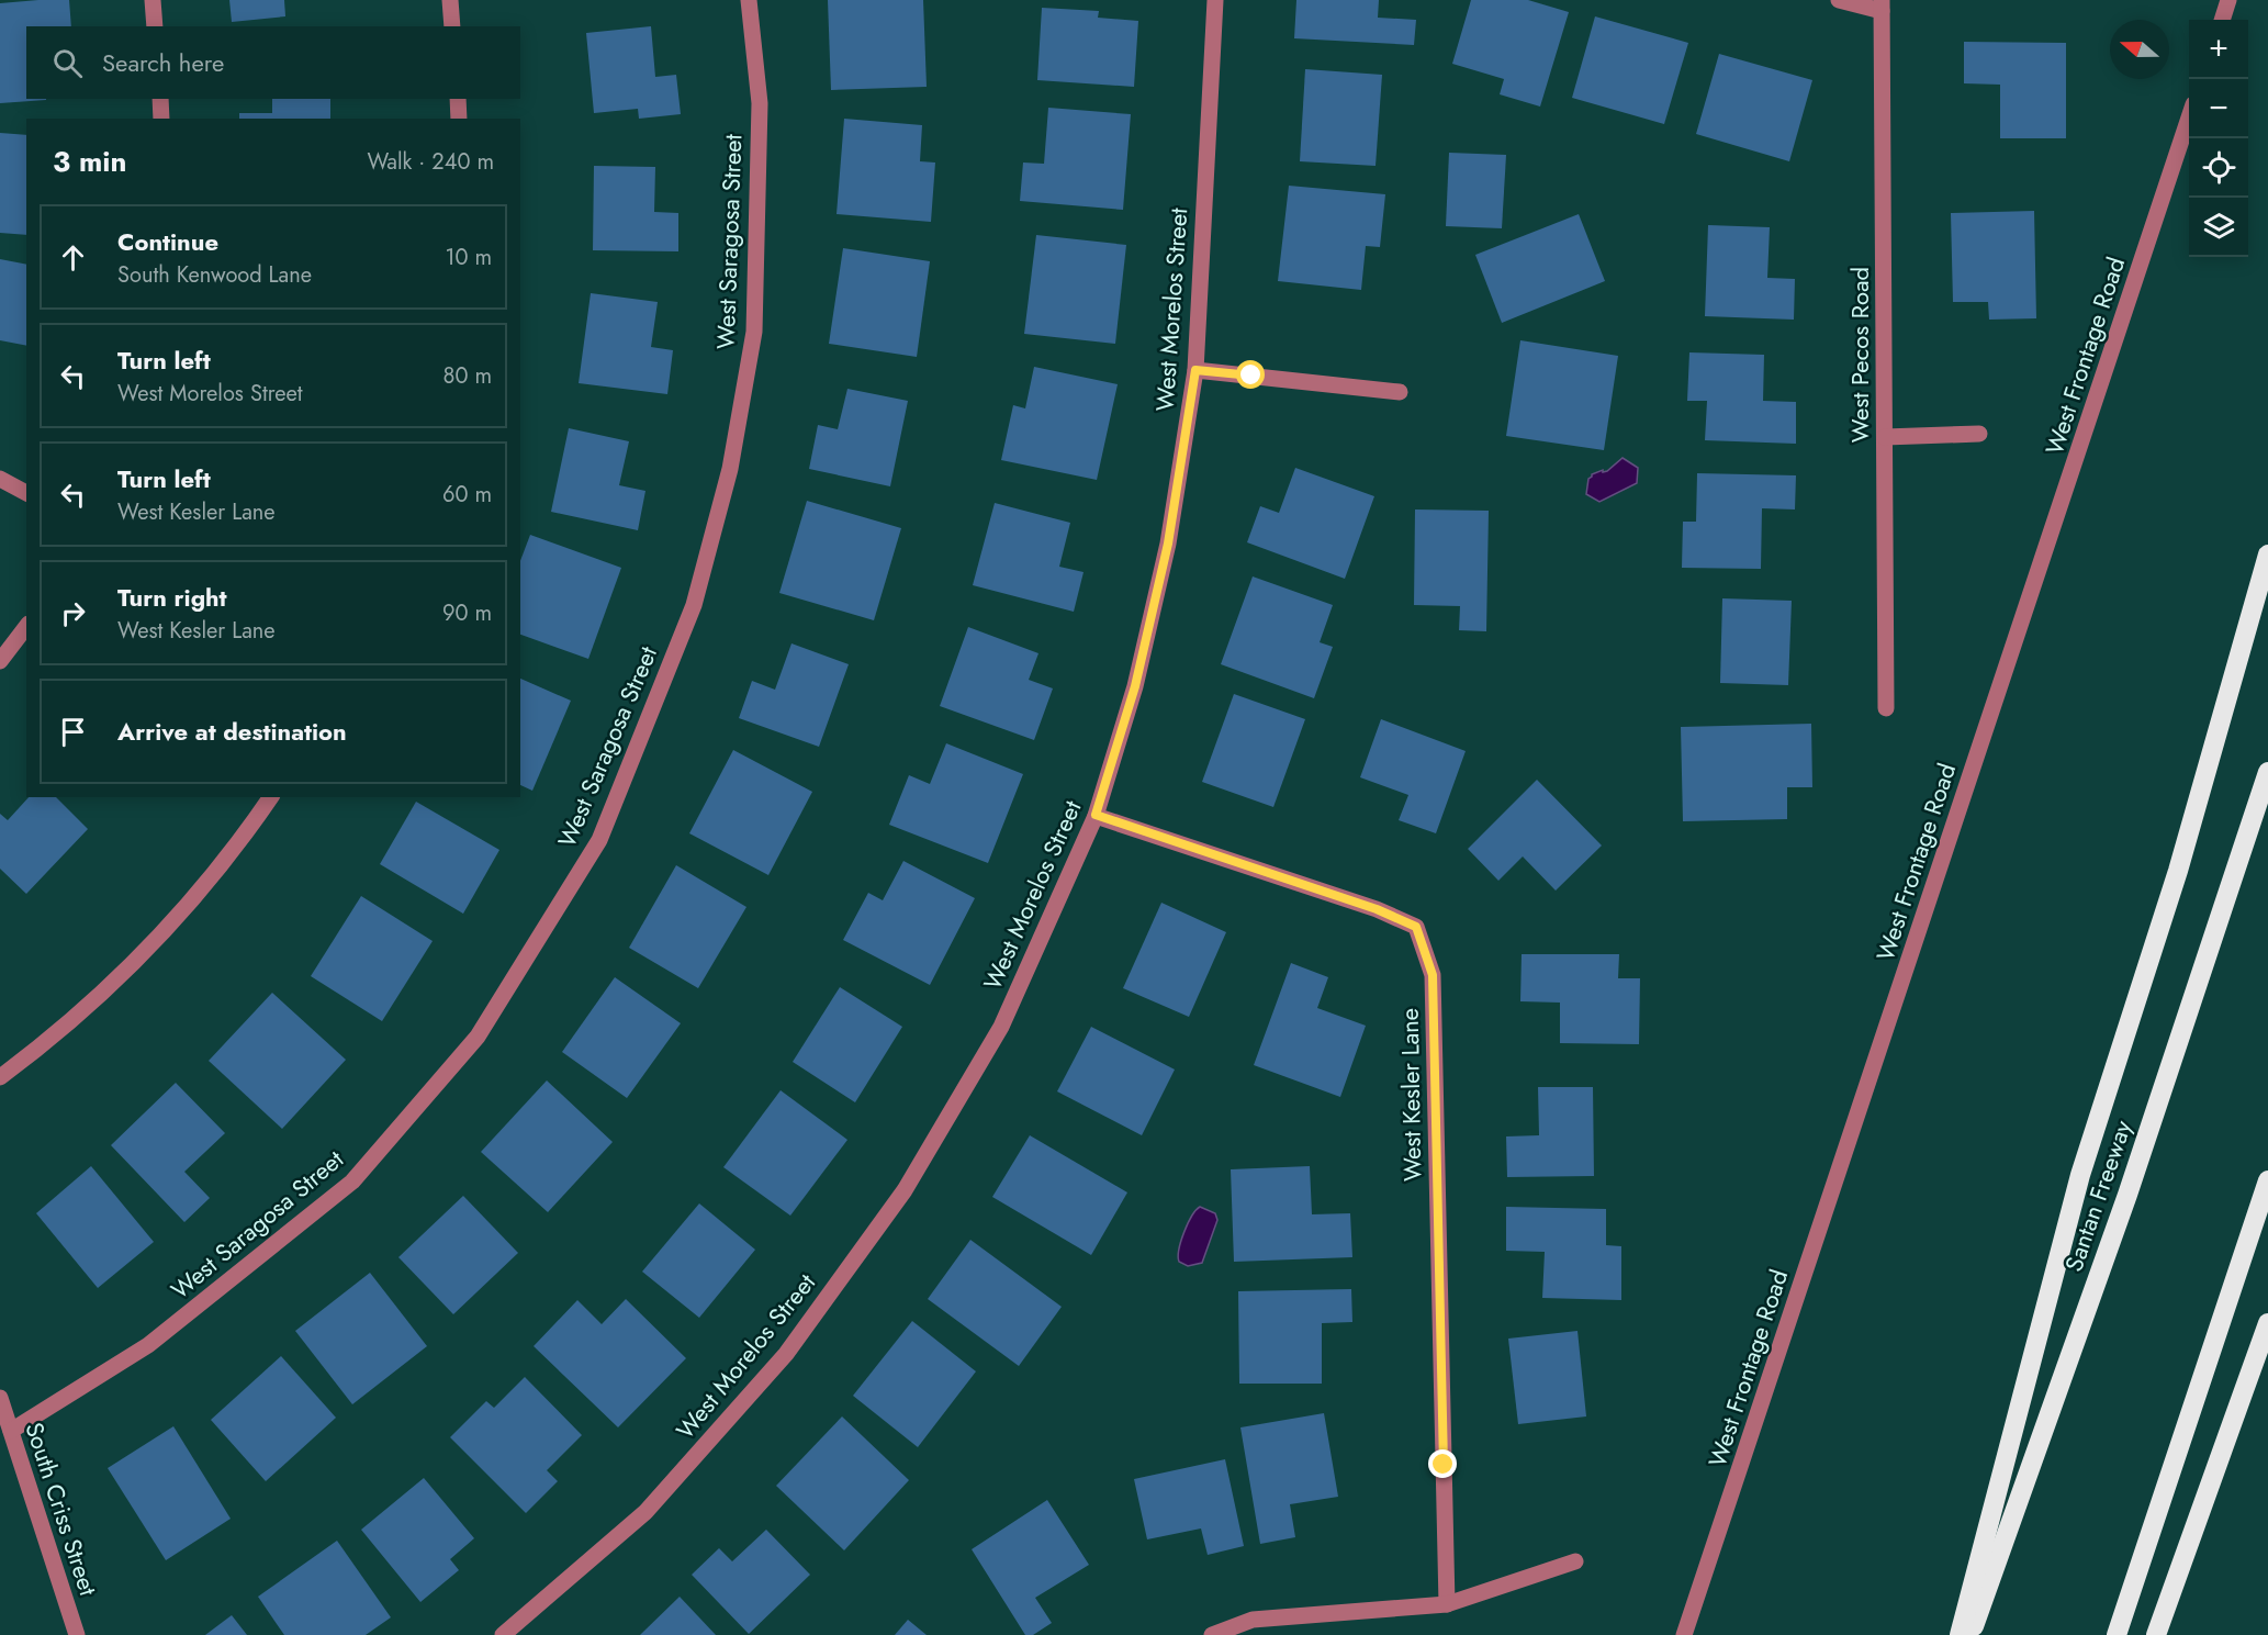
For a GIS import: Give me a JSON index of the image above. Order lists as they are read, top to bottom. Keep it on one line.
{"streets":{"highway":["Santan Freeway"],"street":["West Saragosa Street","West Morelos Street","West Pecos Road","West Frontage Road","West Kesler Lane","South Criss Street"]},"crossings":[["West Saragosa Street","South Criss Street"],["West Morelos Street","West Kesler Lane"]],"north":"left","page":{"map_buttons":["+","−"],"search":"Search here","heading":["3 min","Walk · 240 m"],"list":[["Continue","South Kenwood Lane","10 m"],["Turn left","West Morelos Street","80 m"],["Turn left","West Kesler Lane","60 m"],["Turn right","West Kesler Lane","90 m"],"Arrive at destination"]}}
